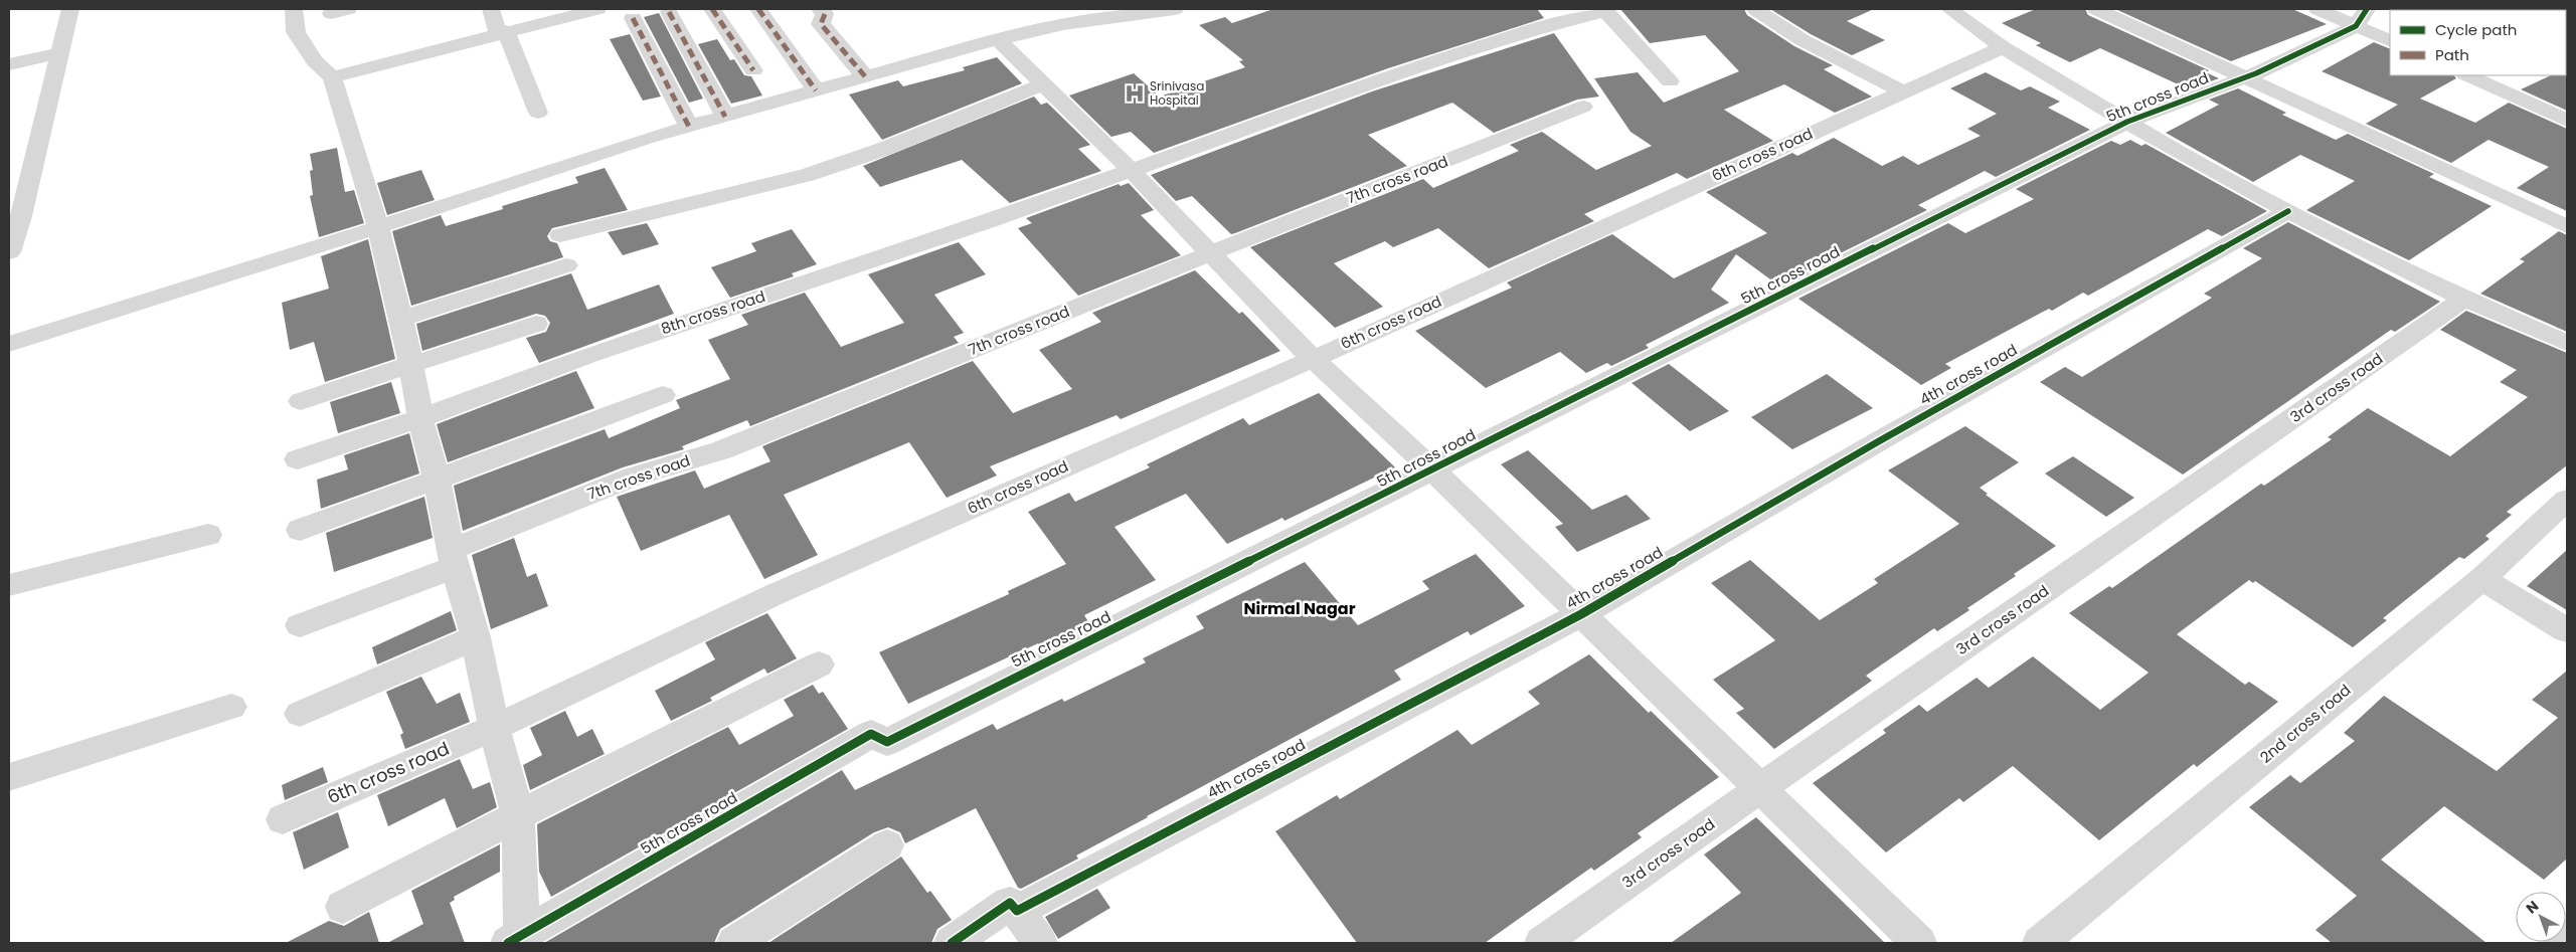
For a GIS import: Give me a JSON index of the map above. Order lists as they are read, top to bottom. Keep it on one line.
{"streets":{"street":["5th cross road","6th cross road","7th cross road","8th cross road","4th cross road","3rd cross road","2nd cross road"]},"districts":["Nirmal Nagar"],"places":{"hospital":["Srinivasa Hospital"]},"legend":["Cycle path","Path"],"north":"top left"}
